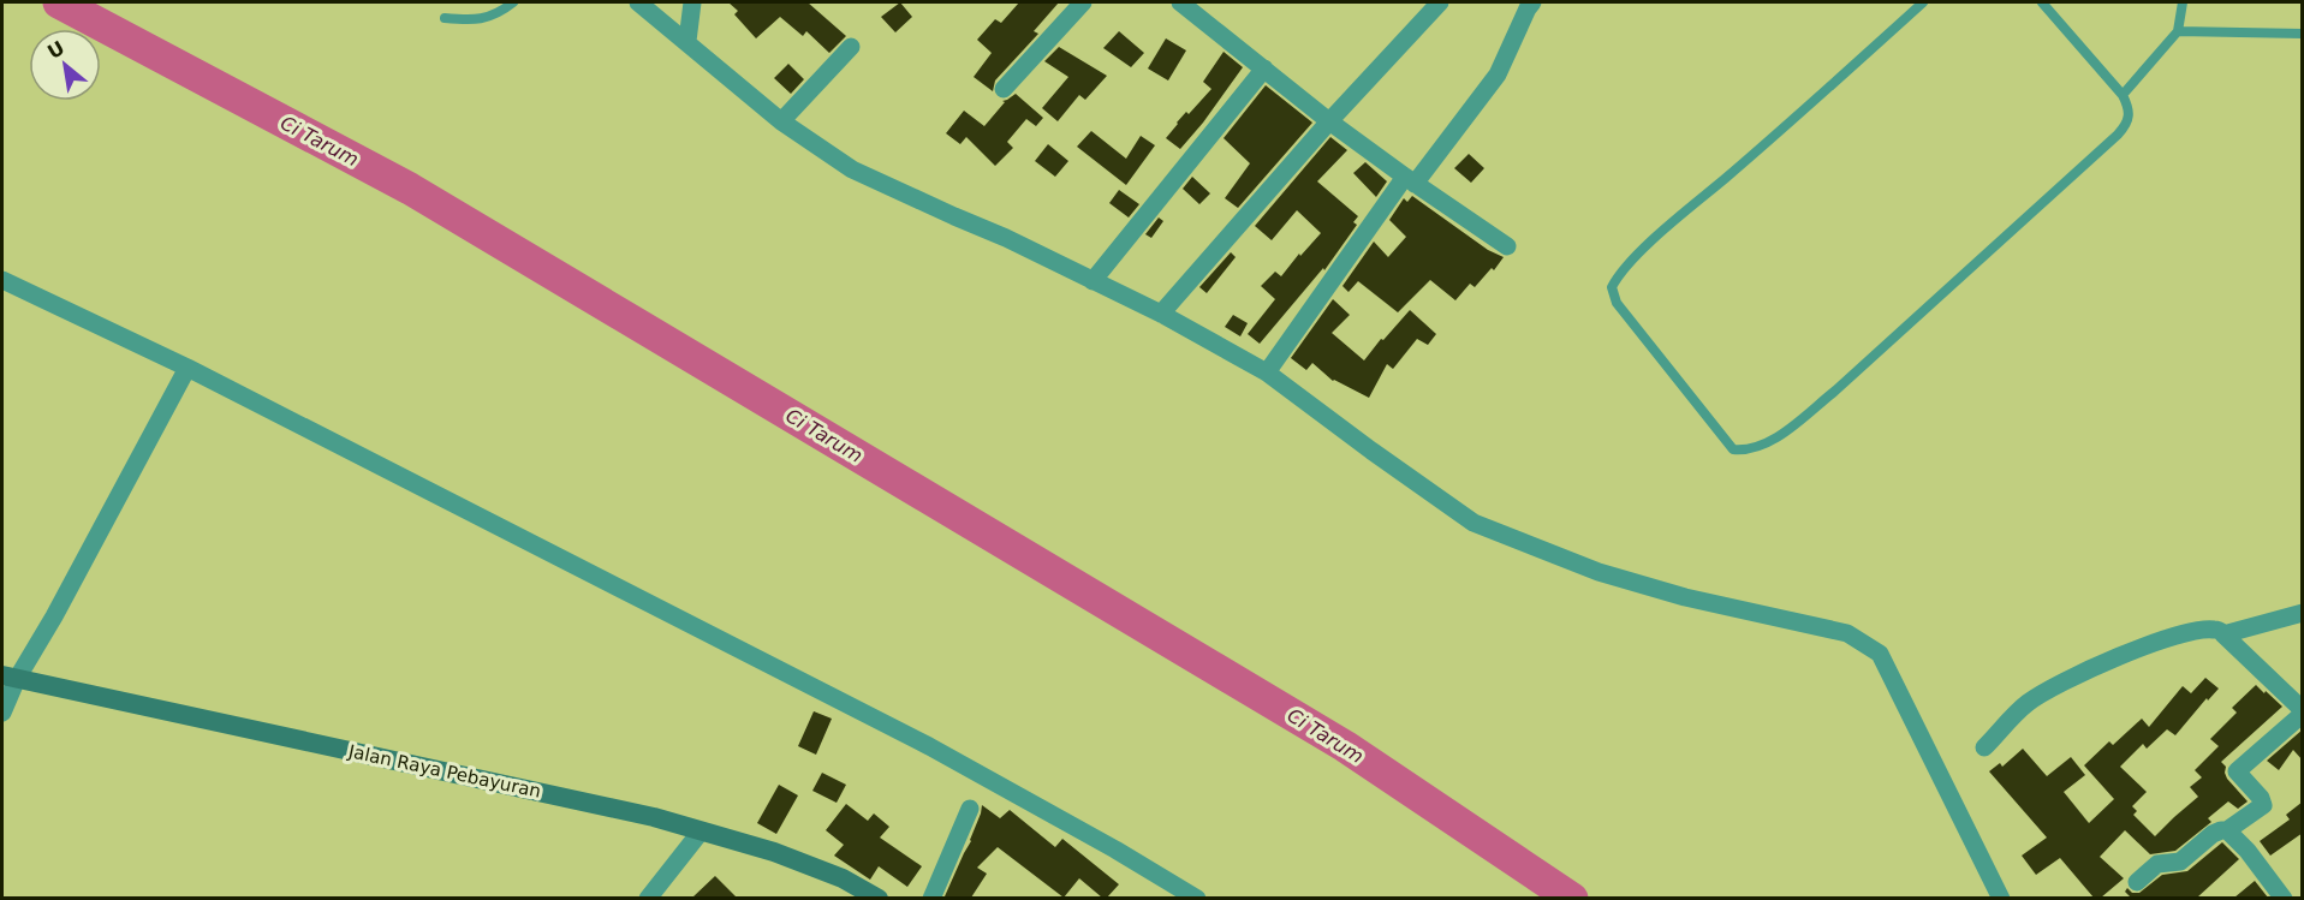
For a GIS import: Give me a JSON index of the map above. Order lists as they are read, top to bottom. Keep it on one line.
{"streets":{"main road":["Jalan Raya Pebayuran"]},"water":["Ci Tarum"],"north":"top left"}
